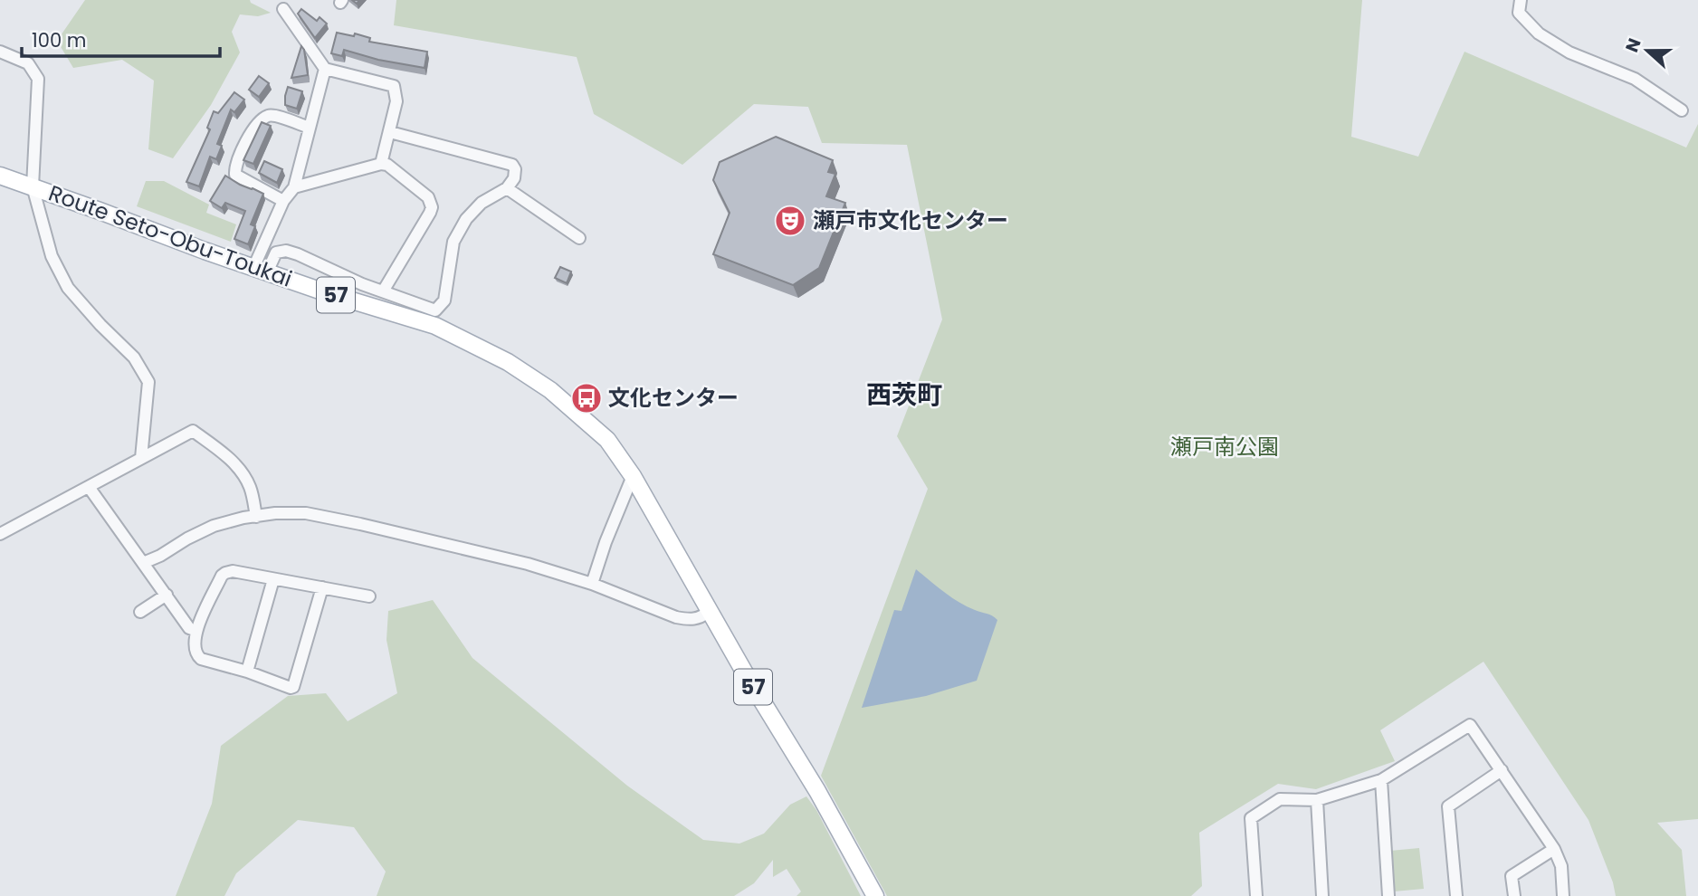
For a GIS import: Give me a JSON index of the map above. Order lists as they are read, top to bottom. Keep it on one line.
{"streets":{"main road":["Route Seto-Obu-Toukai","57"]},"districts":["西茨町"],"parks":["瀬戸南公園"],"places":{"theatre":["瀬戸市文化センター"],"bus stop":["文化センター"]},"scale_bar":"100 m","north":"left"}
